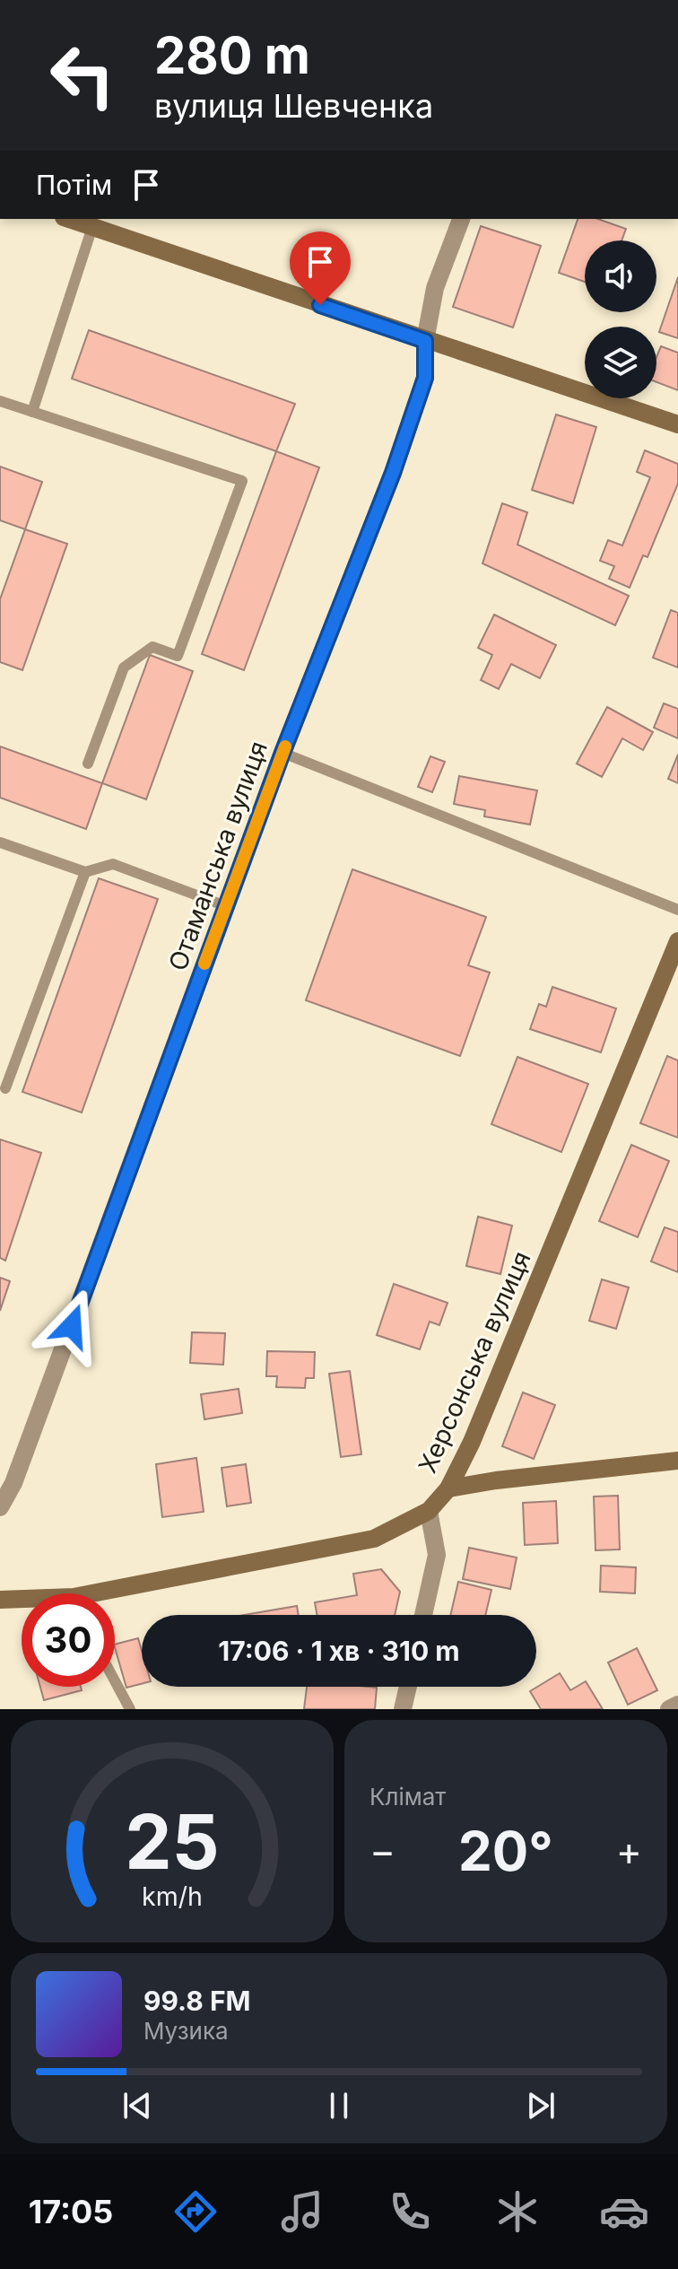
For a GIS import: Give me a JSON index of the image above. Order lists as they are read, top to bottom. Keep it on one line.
{"streets":{"main road":["Херсонська вулиця"],"street":["Отаманська вулиця"]},"page":{"turn":["280 m","вулиця Шевченка"],"then":"Потім","limit":"30","trip":"17:06 · 1 хв · 310 m","tile":"Клімат","heat":["−","20°","+"],"song":["99.8 FM","Музика"],"tabs":"17:05","gauge":["25","km/h"]}}
